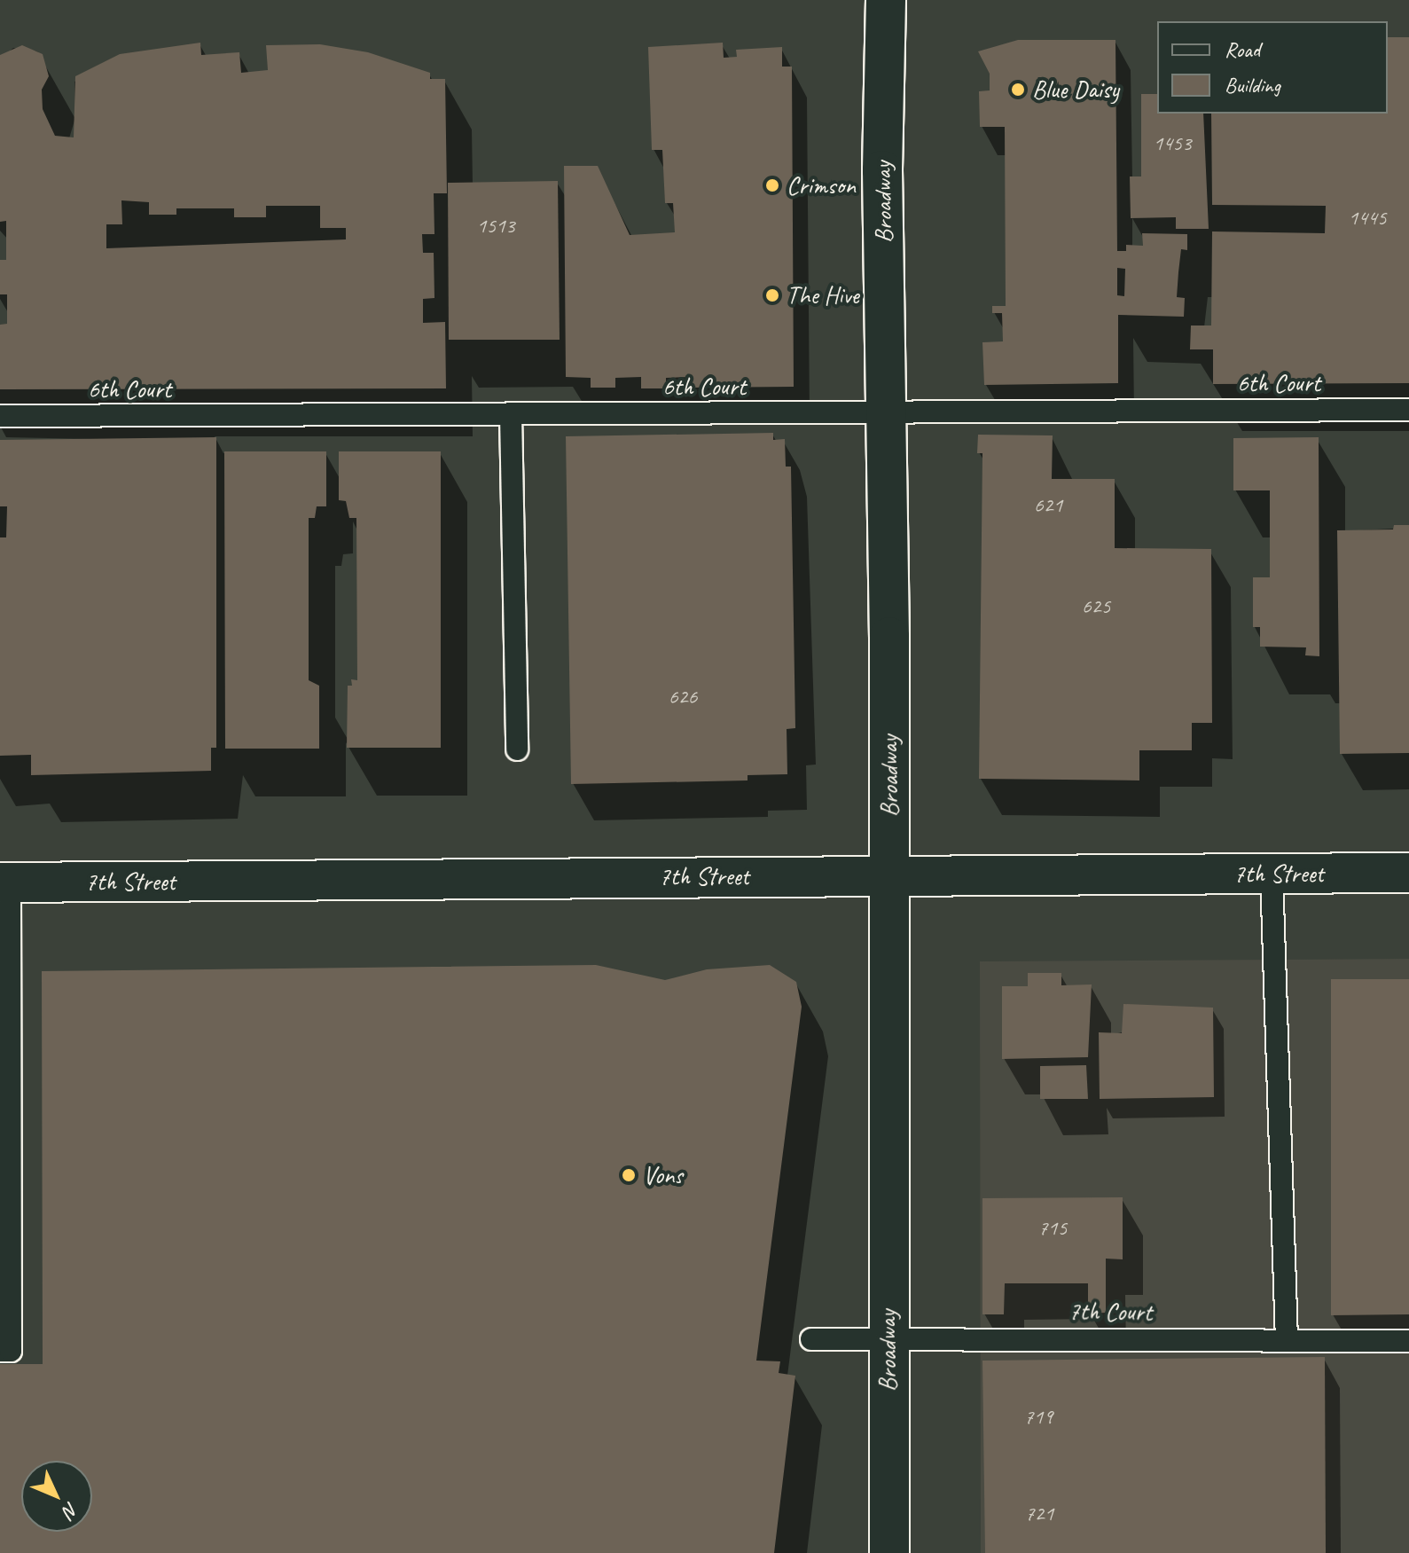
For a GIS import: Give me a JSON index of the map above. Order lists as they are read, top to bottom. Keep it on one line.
{"streets":{"street":["Broadway","7th Street"],"lane":["6th Court","7th Court"]},"crossings":[["Broadway","6th Court"],["Broadway","7th Street"],["Broadway","7th Court"]],"places":["Blue Daisy","Crimson","The Hive","Vons"],"house_numbers":["1453","1445","1513","621","625","626","715","719","721"],"legend":["Road","Building"],"north":"bottom right"}
